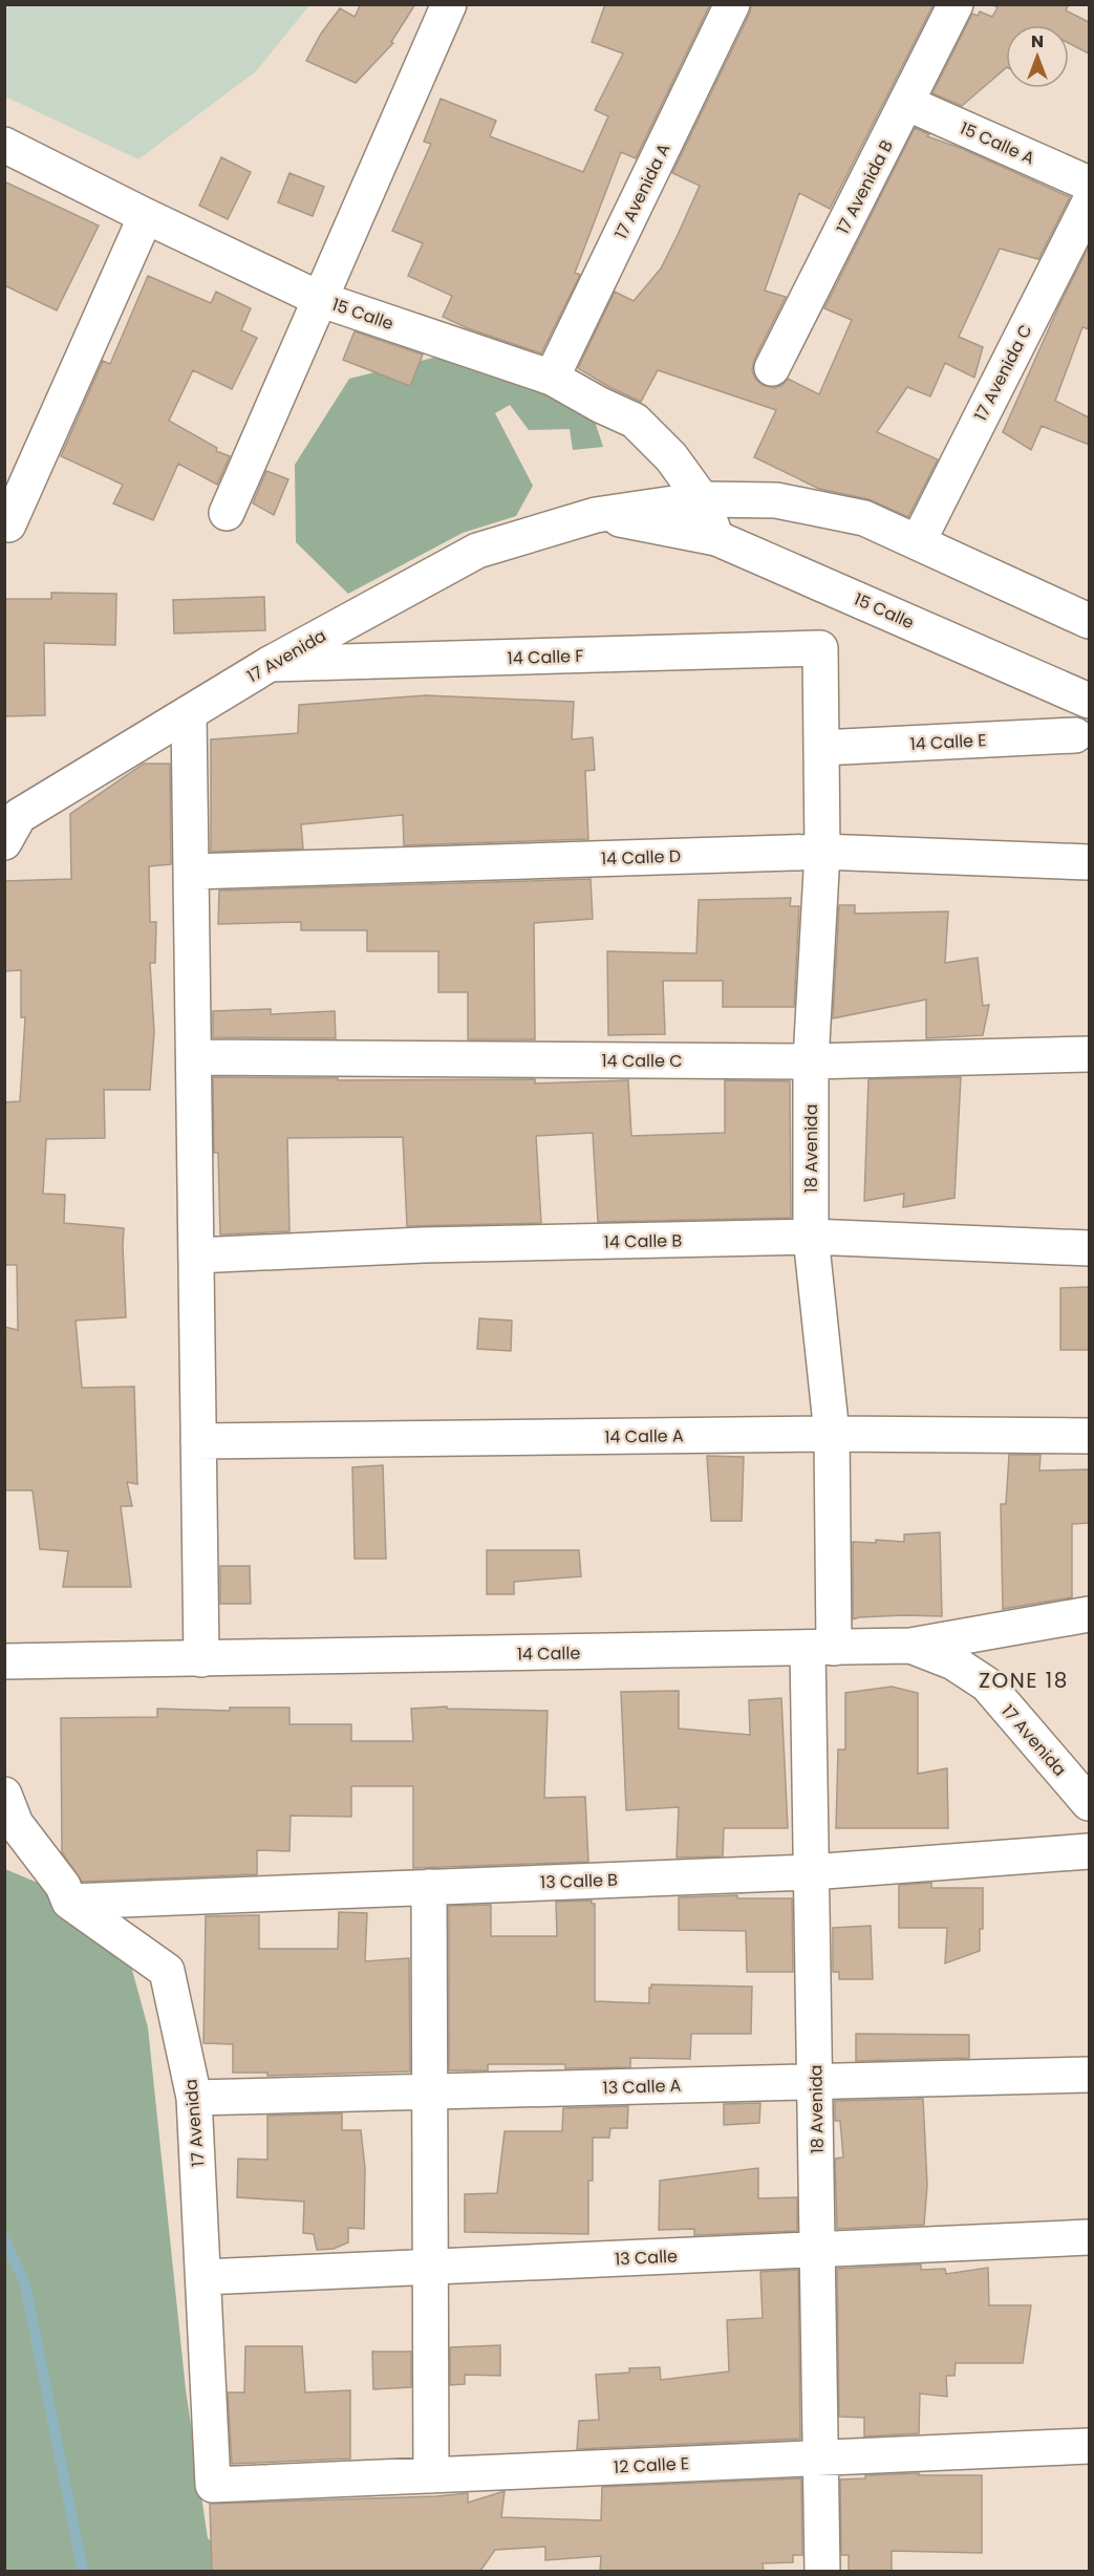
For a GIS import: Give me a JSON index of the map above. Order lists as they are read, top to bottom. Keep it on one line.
{"streets":{"street":["15 Calle A","17 Avenida B","17 Avenida A","15 Calle","17 Avenida C","17 Avenida","14 Calle F","14 Calle E","14 Calle D","14 Calle C","18 Avenida","14 Calle B","14 Calle A","14 Calle","13 Calle B","13 Calle A","13 Calle","12 Calle E"]},"crossings":[["15 Calle A","17 Avenida B"],["17 Avenida A","15 Calle"],["15 Calle","17 Avenida"],["17 Avenida","14 Calle F"],["17 Avenida","14 Calle"],["17 Avenida","13 Calle B"],["17 Avenida","13 Calle A"],["17 Avenida","13 Calle"],["17 Avenida","12 Calle E"],["14 Calle F","18 Avenida"],["14 Calle E","18 Avenida"],["14 Calle D","18 Avenida"],["14 Calle C","18 Avenida"],["18 Avenida","14 Calle B"],["18 Avenida","14 Calle A"],["18 Avenida","14 Calle"],["18 Avenida","13 Calle B"],["18 Avenida","13 Calle A"],["18 Avenida","13 Calle"],["18 Avenida","12 Calle E"]],"districts":["ZONE 18"],"north":"top"}
